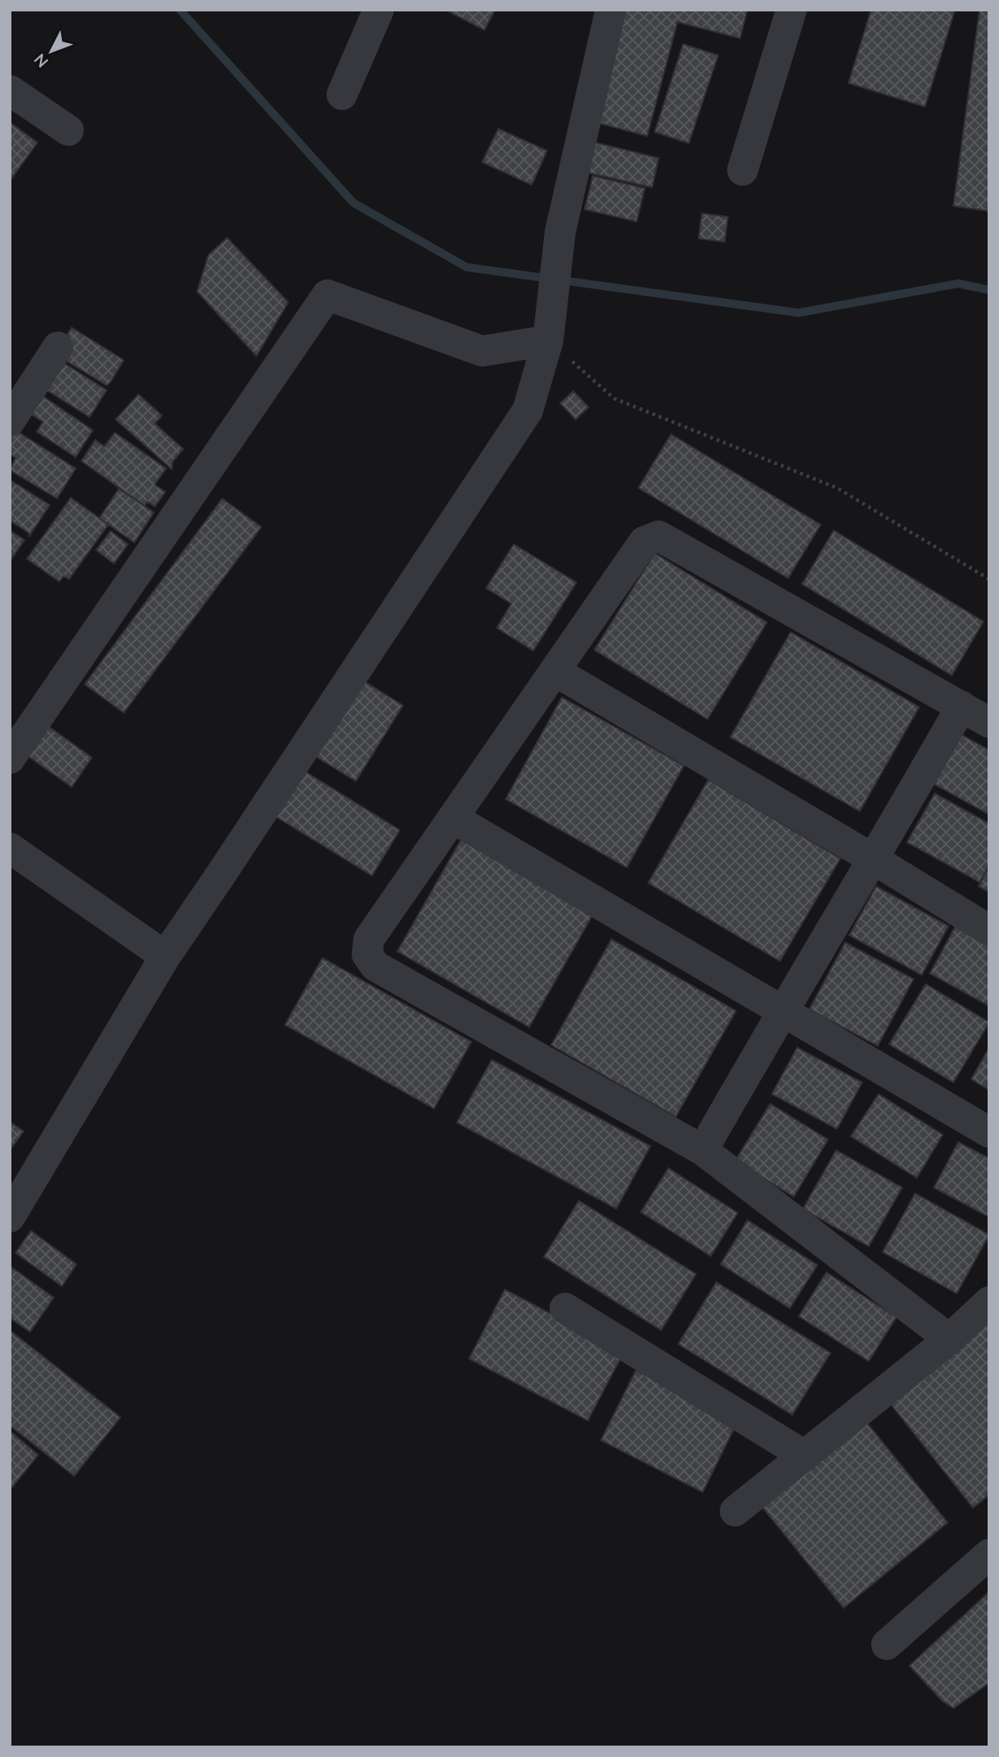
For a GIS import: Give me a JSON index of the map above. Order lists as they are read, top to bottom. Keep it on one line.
{"north":"bottom left"}
